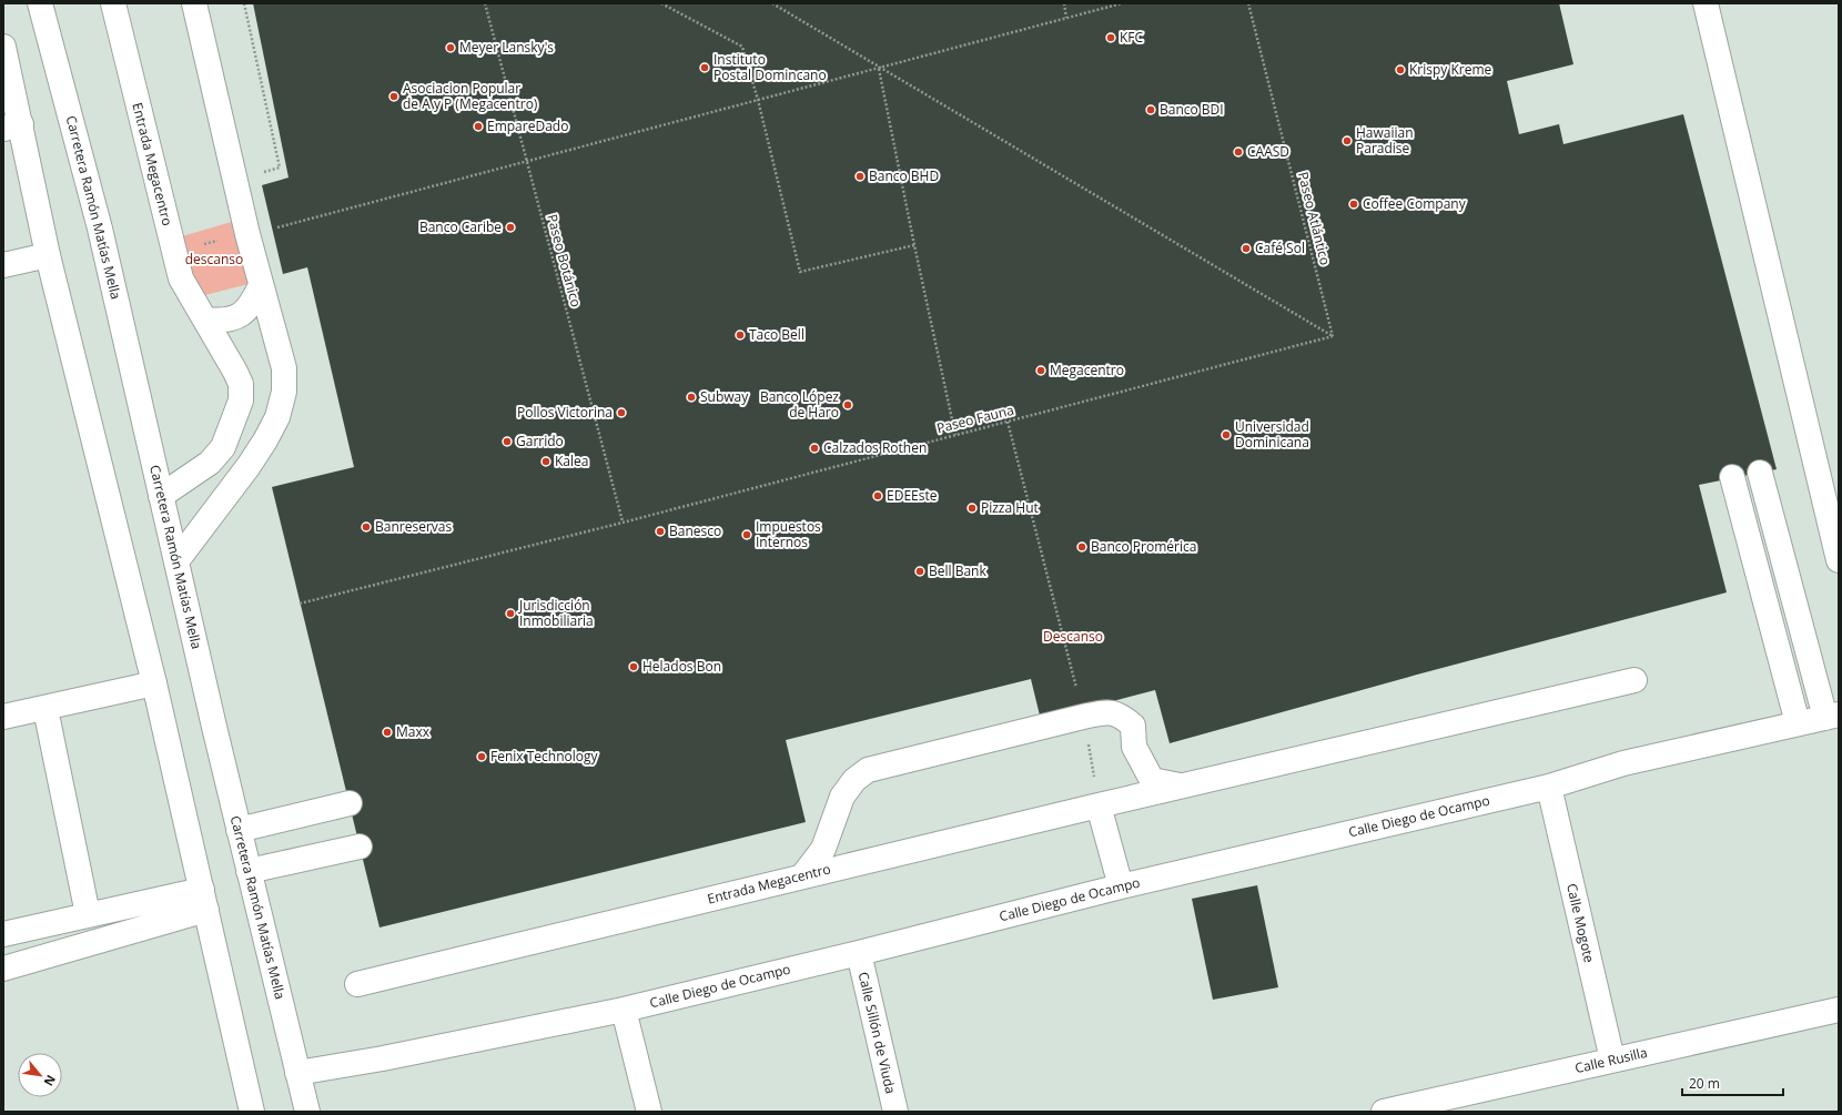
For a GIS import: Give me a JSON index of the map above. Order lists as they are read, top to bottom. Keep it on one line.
{"streets":{"street":["Entrada Megacentro","Carretera Ramón Matías Mella","Calle Diego de Ocampo","Calle Mogote","Calle Sillón de Viuda","Calle Rusilla"],"path":["Paseo Atlántico","Paseo Botánico","Paseo Fauna"]},"crossings":[["Entrada Megacentro","Carretera Ramón Matías Mella"],["Carretera Ramón Matías Mella","Calle Diego de Ocampo"],["Paseo Atlántico","Paseo Fauna"],["Paseo Botánico","Paseo Fauna"],["Calle Diego de Ocampo","Calle Mogote"],["Calle Diego de Ocampo","Calle Sillón de Viuda"],["Calle Mogote","Calle Rusilla"]],"parks":["descanso","Descanso"],"places":["KFC","Meyer Lansky's","Instituto Postal Domincano","Krispy Kreme","Asociacion Popular de A y P (Megacentro)","Banco BDI","EmpareDado","Hawaiian Paradise","CAASD","Banco BHD","Coffee Company","Banco Caribe","Café Sol","Taco Bell","Megacentro","Subway","Banco López de Haro","Pollos Victorina","Universidad Dominicana","Garrido","Calzados Rothen","Kalea","EDEEste","Pizza Hut","Banreservas","Banesco","Impuestos Internos","Banco Promérica","Bell Bank","Jurisdicción Inmobiliaria","Helados Bon","Maxx","Fenix Technology"],"scale_bar":"20 m","north":"bottom right"}
